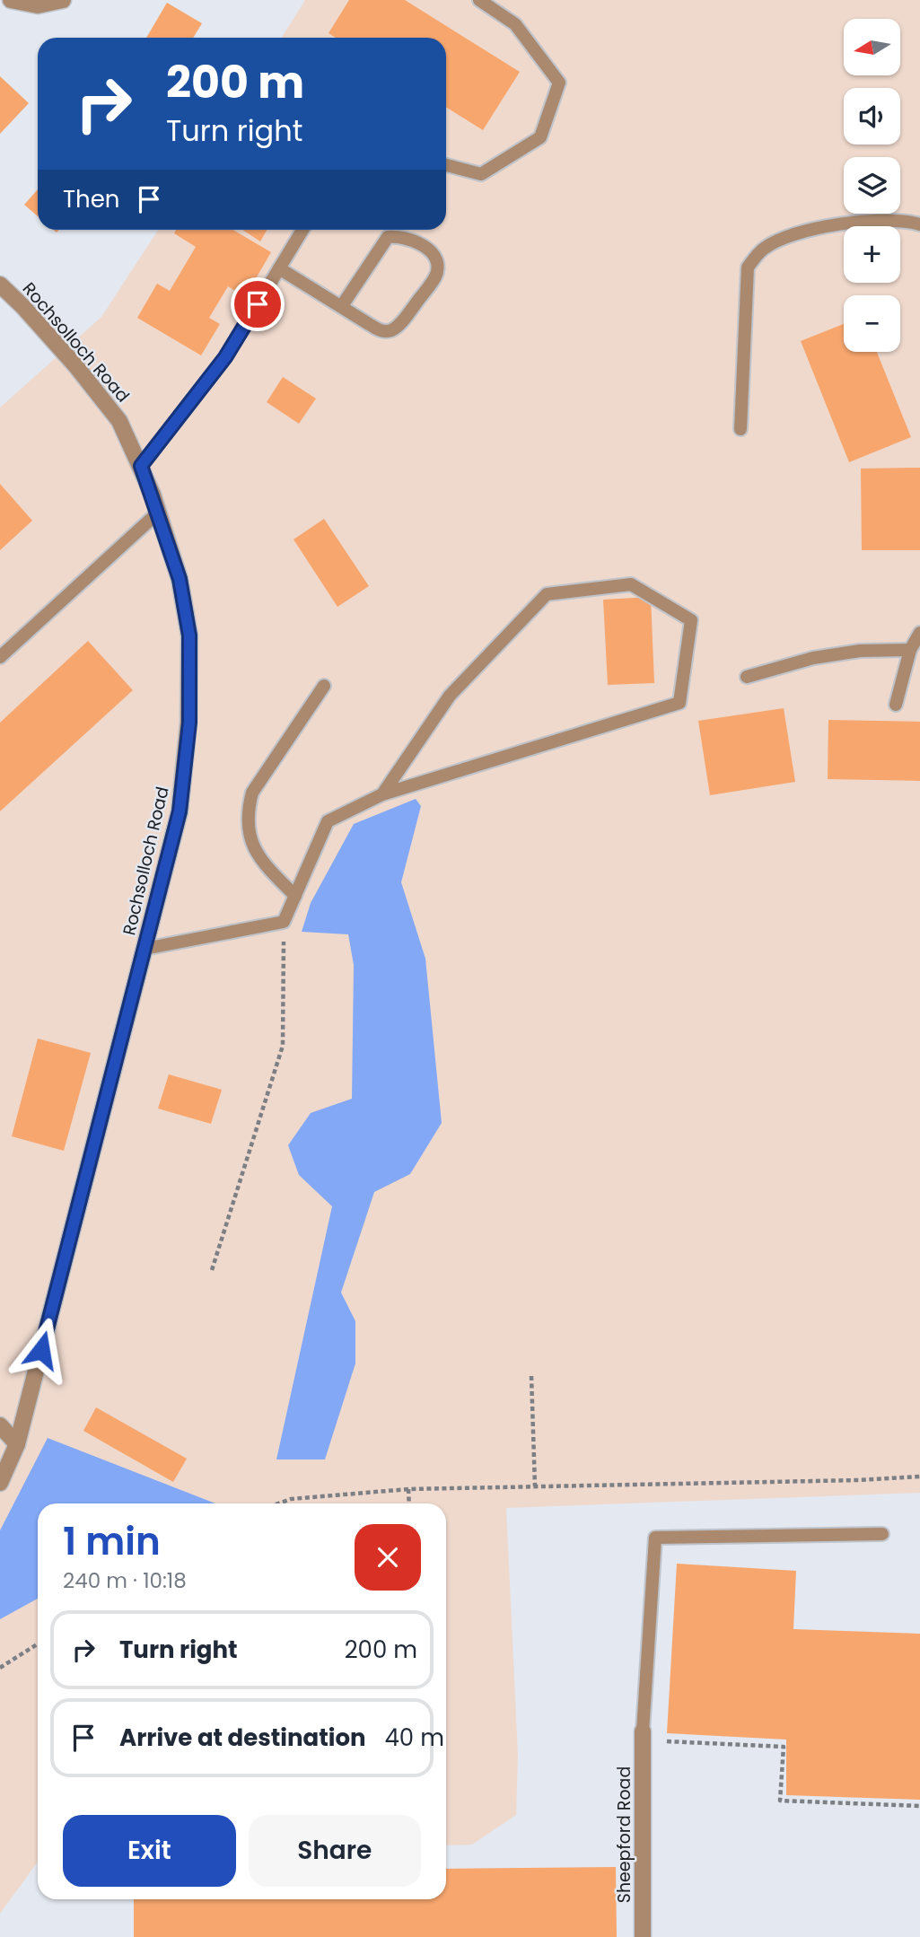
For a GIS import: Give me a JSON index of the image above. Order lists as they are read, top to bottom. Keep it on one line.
{"streets":{"street":["Rochsolloch Road","Sheepford Road"]},"north":"left","page":{"map_buttons":["+","−"],"turn":["200 m","Turn right"],"then":"Then","heading":["1 min","240 m · 10:18"],"list":[{"name":"Turn right","value":"200 m"},{"name":"Arrive at destination","value":"40 m"}],"buttons":["Exit","Share"]}}
